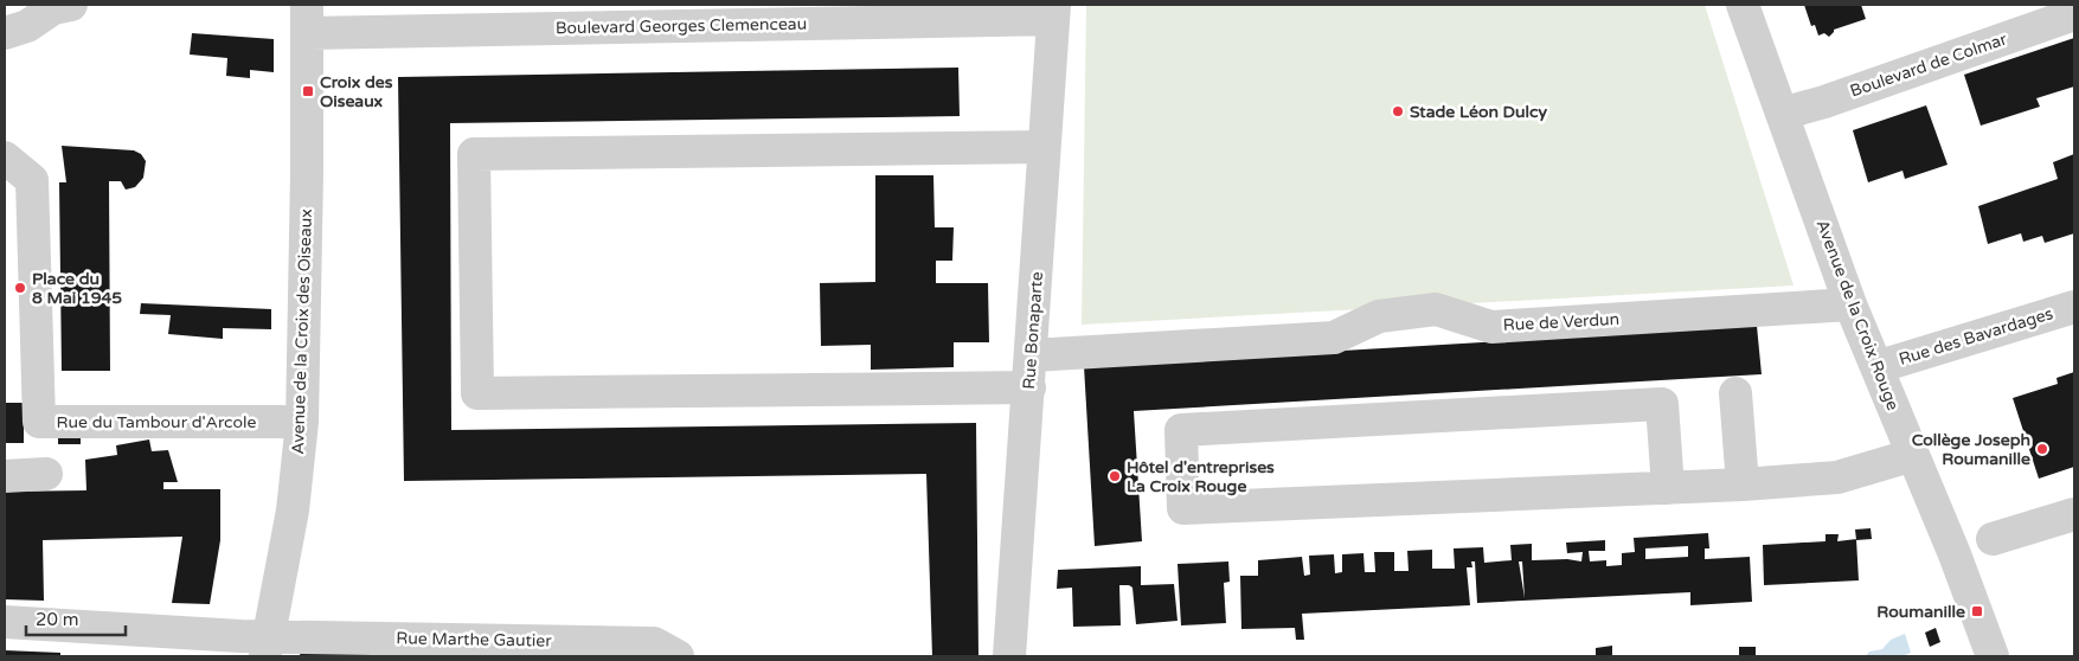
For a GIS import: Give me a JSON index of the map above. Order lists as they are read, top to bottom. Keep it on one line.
{"streets":{"street":["Boulevard Georges Clemenceau","Boulevard de Colmar","Avenue de la Croix Rouge","Rue de Verdun","Rue Bonaparte","Avenue de la Croix des Oiseaux","Rue des Bavardages","Rue du Tambour d'Arcole","Rue Marthe Gautier"]},"crossings":[["Boulevard Georges Clemenceau","Rue Bonaparte"],["Boulevard Georges Clemenceau","Avenue de la Croix des Oiseaux"],["Boulevard de Colmar","Avenue de la Croix Rouge"],["Avenue de la Croix Rouge","Rue de Verdun"],["Avenue de la Croix Rouge","Rue des Bavardages"],["Rue de Verdun","Rue Bonaparte"],["Avenue de la Croix des Oiseaux","Rue du Tambour d'Arcole"],["Avenue de la Croix des Oiseaux","Rue Marthe Gautier"]],"places":{"transit":["Croix des Oiseaux","Roumanille"],"other":["Stade Léon Dulcy","Place du 8 Mai 1945","Collège Joseph Roumanille","Hôtel d'entreprises La Croix Rouge"]},"scale_bar":"20 m"}
